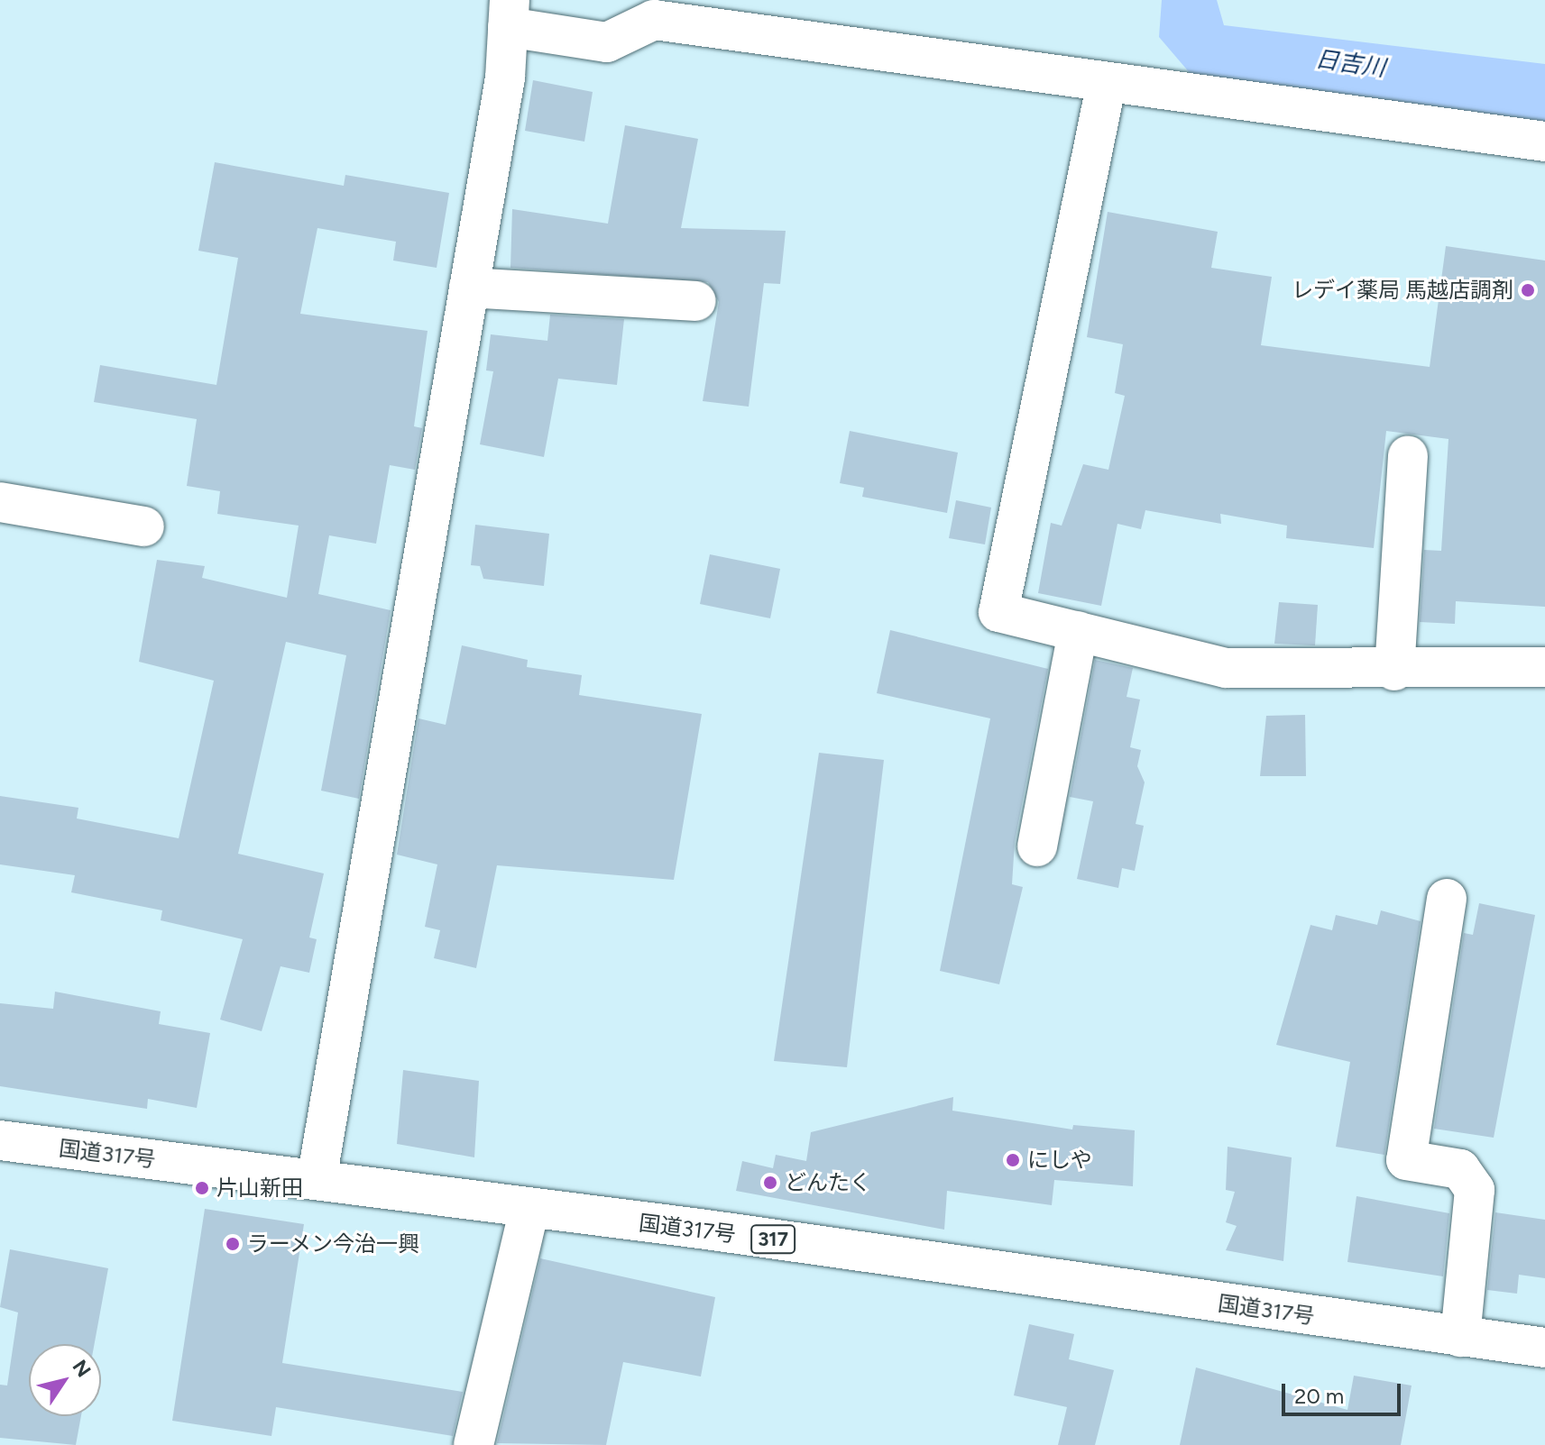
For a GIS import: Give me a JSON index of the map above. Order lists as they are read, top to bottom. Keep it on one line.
{"streets":{"main road":["国道317号","317"]},"water":["日吉川"],"places":["レデイ薬局 馬越店調剤","にしや","どんたく","片山新田","ラーメン今治一興"],"scale_bar":"20 m","north":"top right"}
